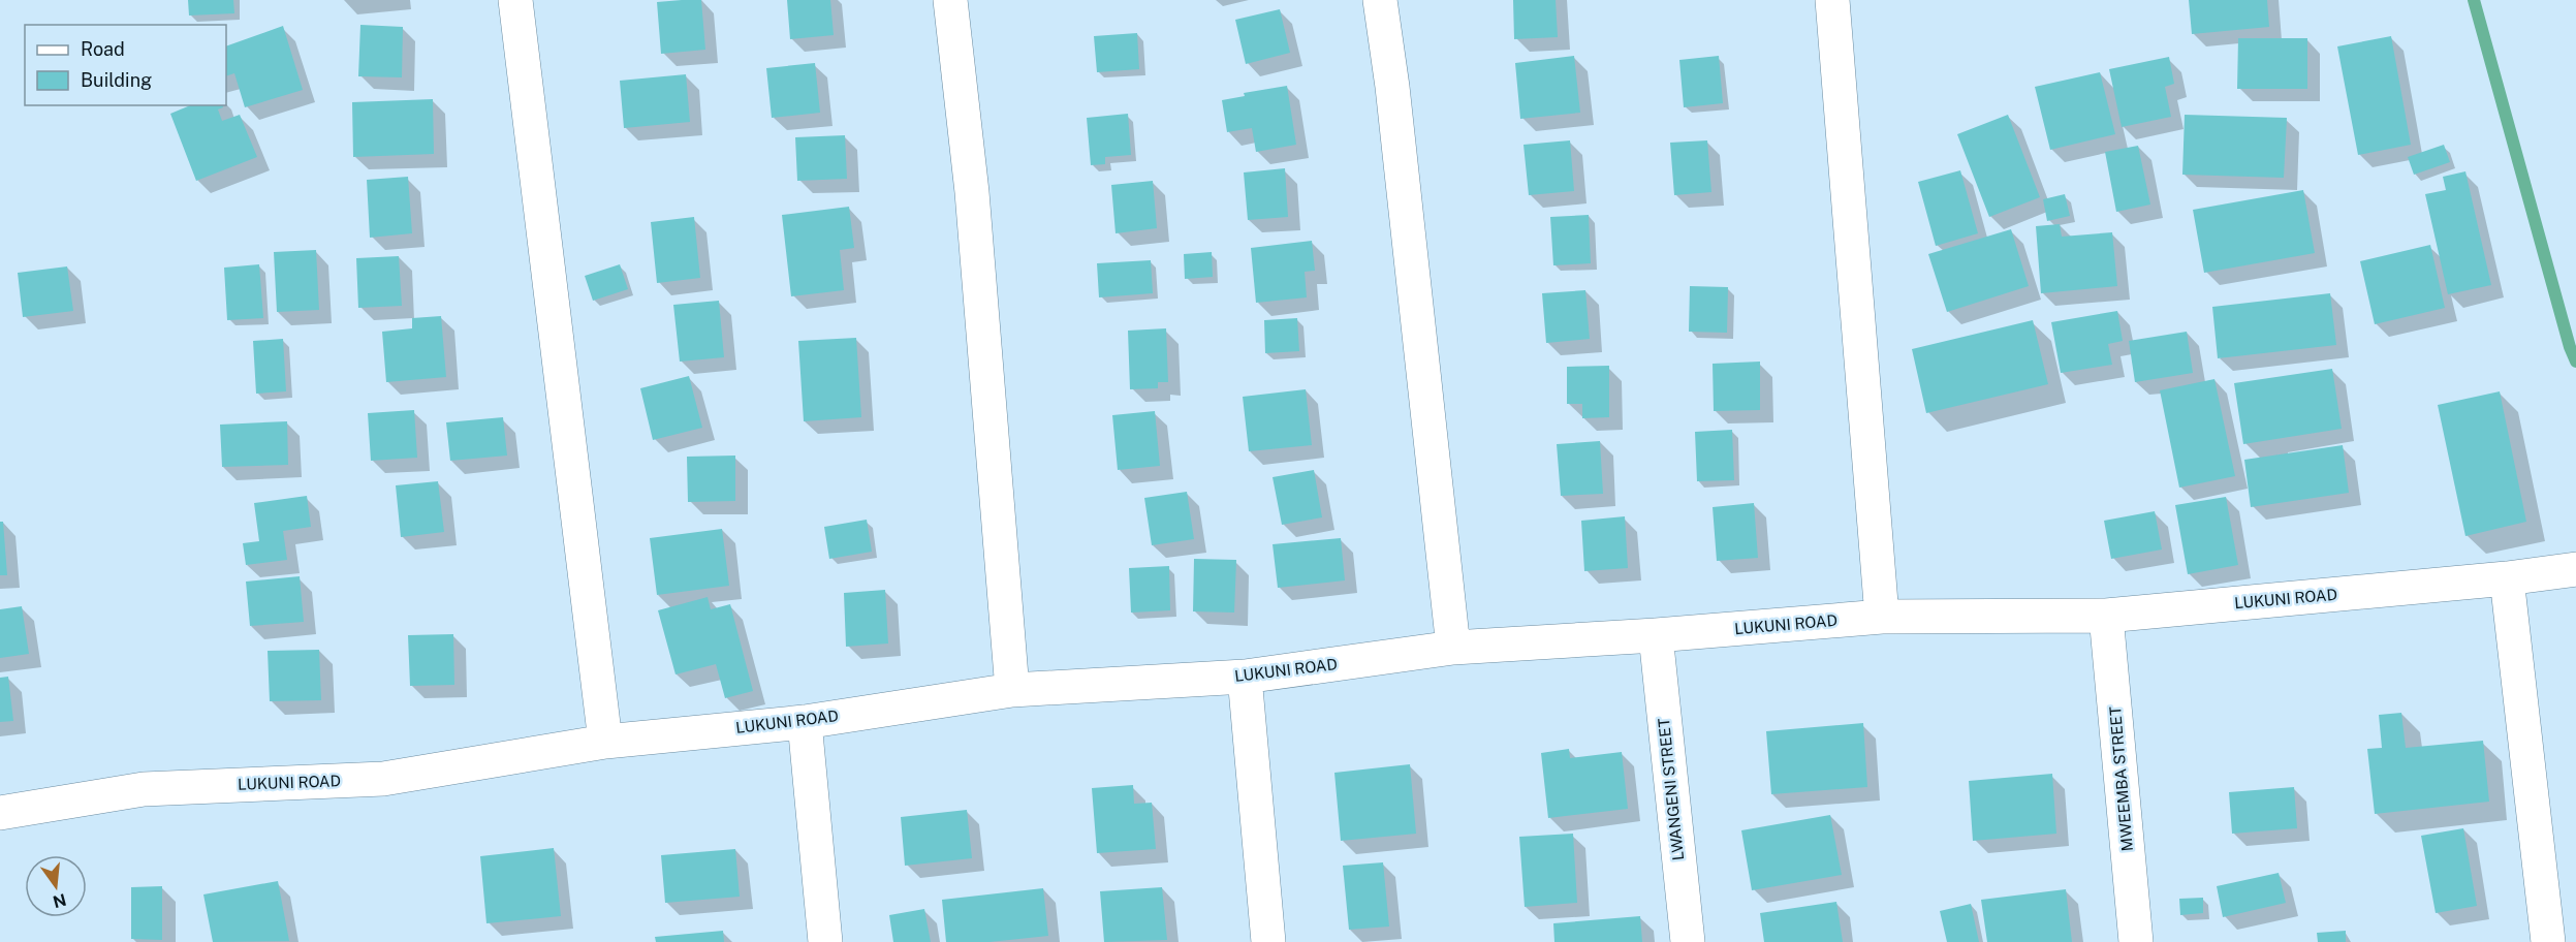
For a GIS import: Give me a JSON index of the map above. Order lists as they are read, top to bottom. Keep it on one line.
{"streets":{"street":["LUKUNI ROAD","MWEEMBA STREET","LWANGENI STREET"]},"crossings":[["LUKUNI ROAD","MWEEMBA STREET"],["LUKUNI ROAD","LWANGENI STREET"]],"legend":["Road","Building"],"north":"bottom"}
